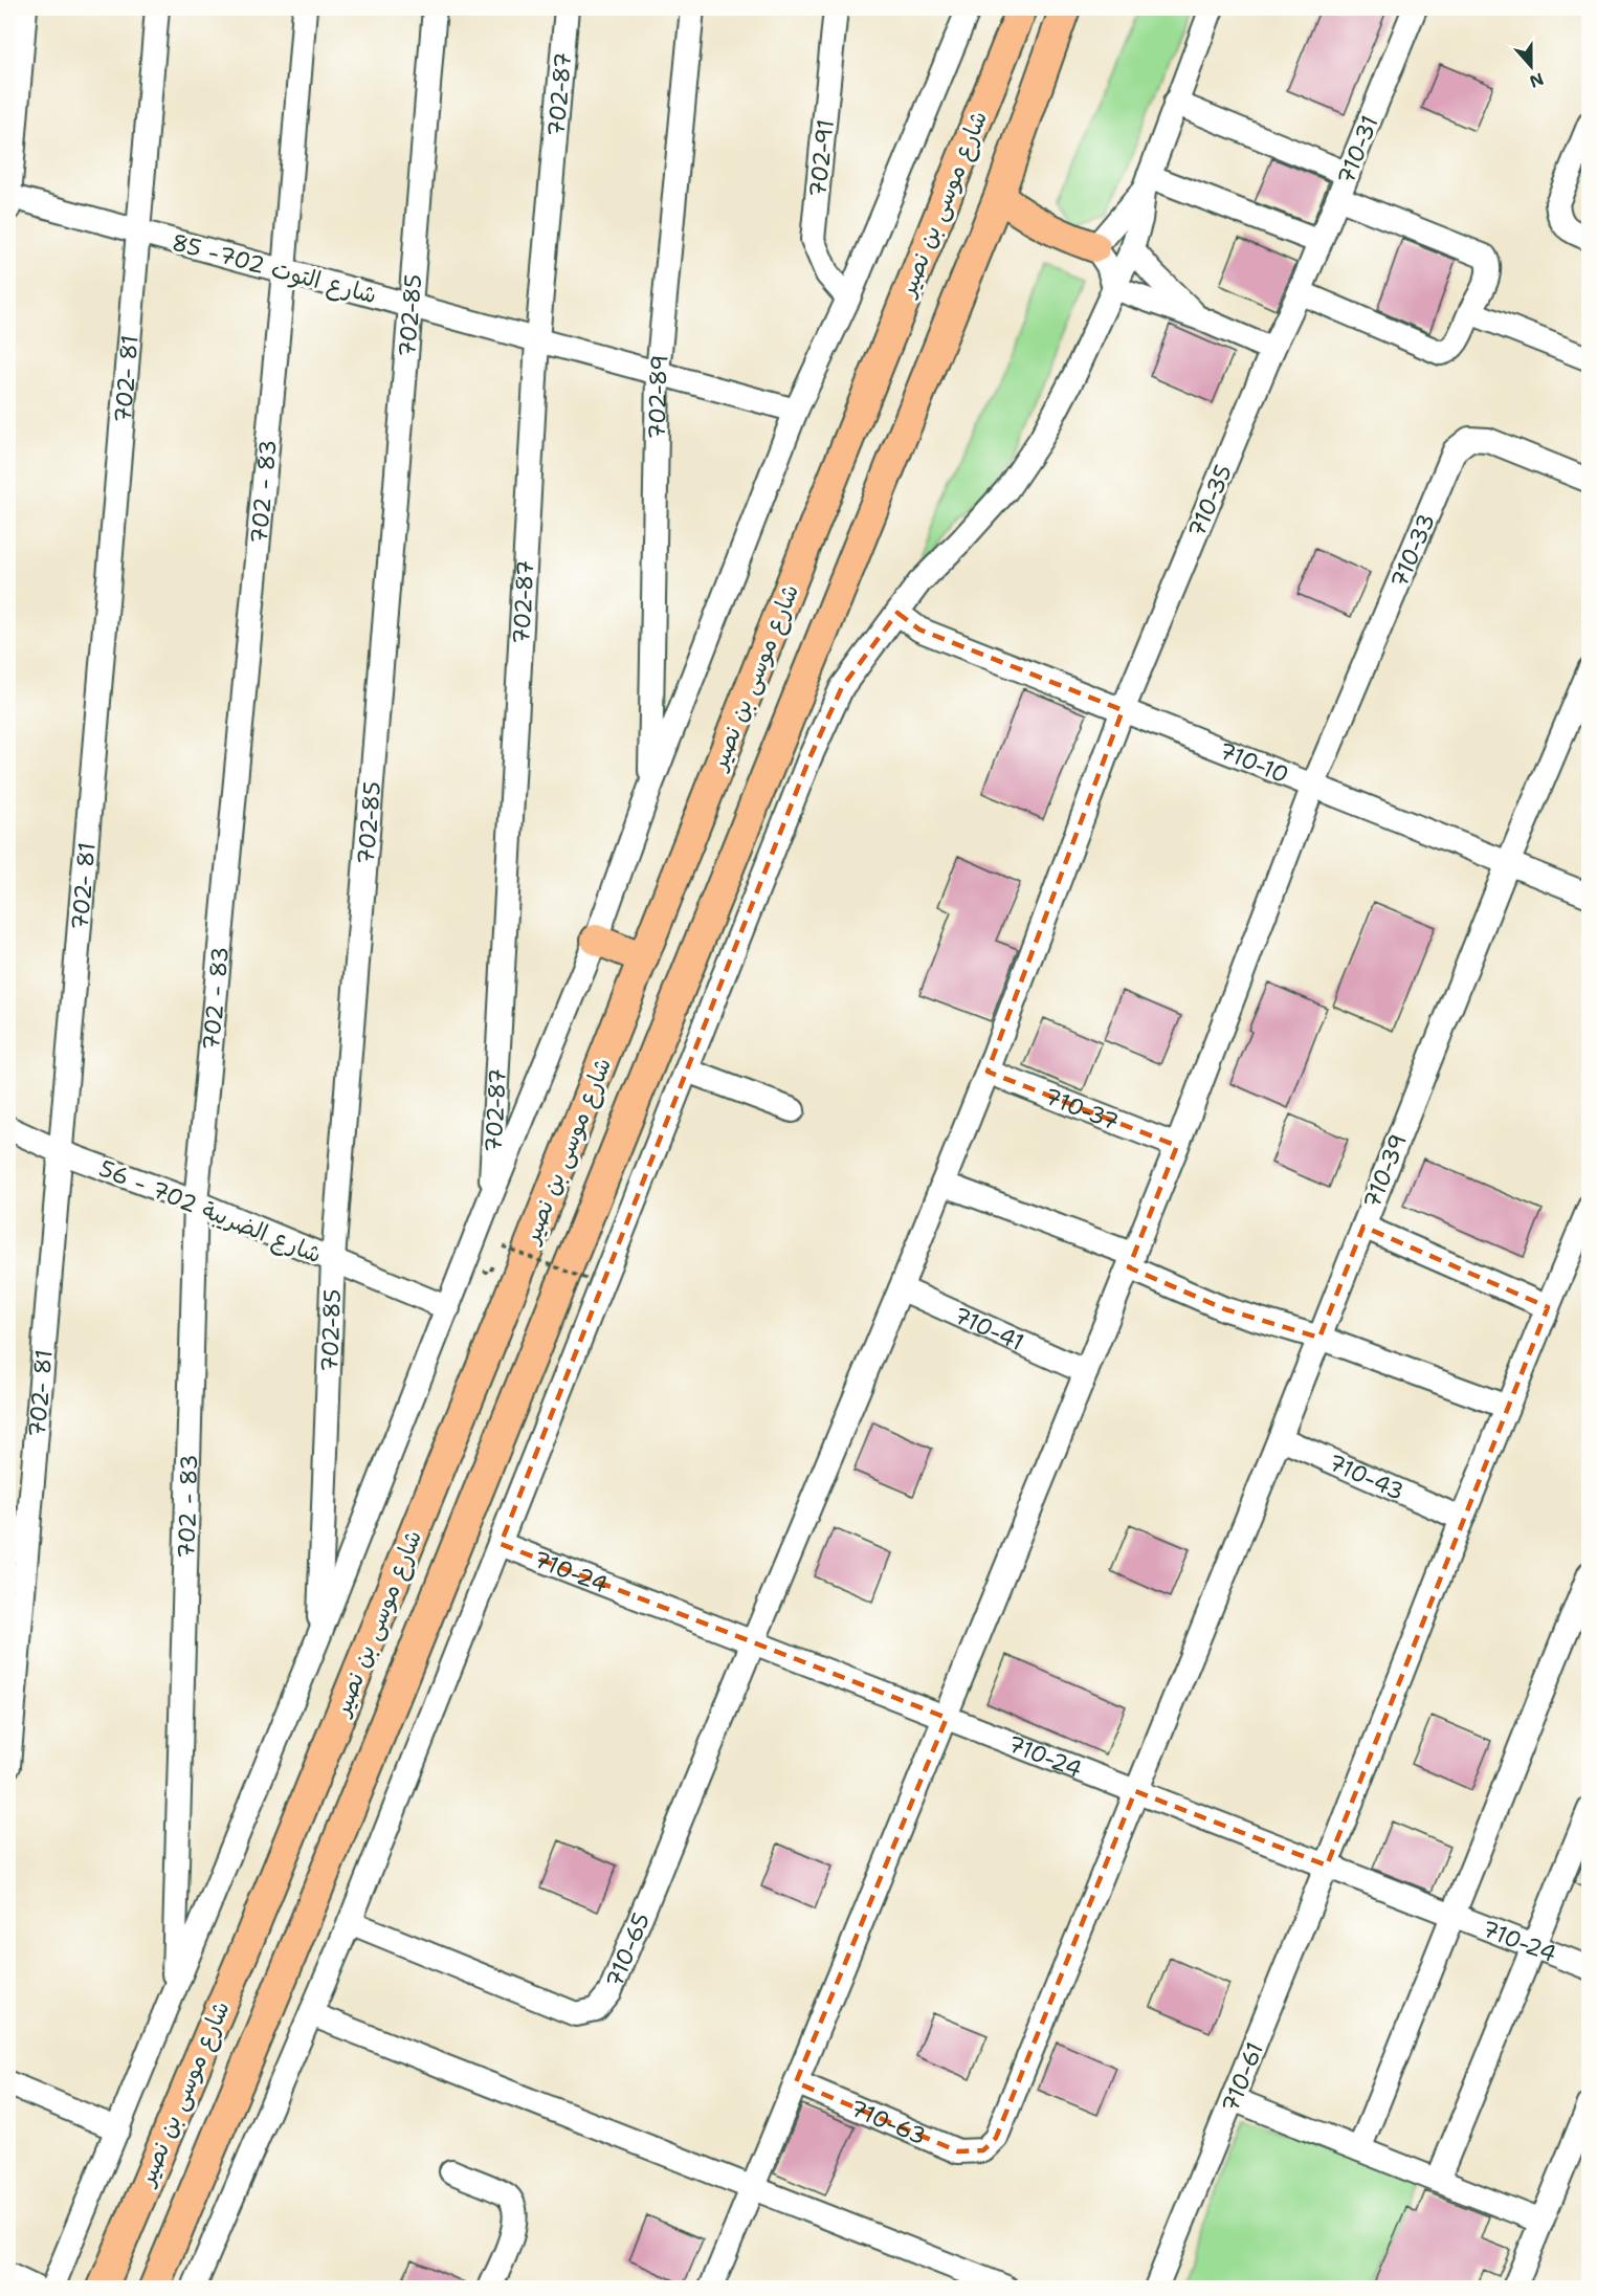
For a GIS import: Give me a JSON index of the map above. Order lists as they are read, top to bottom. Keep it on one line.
{"streets":{"main road":["شارع موسى بن نصير"],"street":["702-87","710-31","702-91","شارع التوت 702- 85","702-85","702- 81","702-89","702 - 83","710-35","710-33","710-10","710-37","710-39","شارع الضريبة 702 - 56","710-41","710-43","710-24","710-65","710-61","710-63"]},"crossings":[["702-87","شارع التوت 702- 85"],["710-31","710-35"],["شارع التوت 702- 85","702-85"],["شارع التوت 702- 85","702- 81"],["شارع التوت 702- 85","702-89"],["شارع التوت 702- 85","702 - 83"],["702-85","شارع الضريبة 702 - 56"],["702- 81","شارع الضريبة 702 - 56"],["702 - 83","شارع الضريبة 702 - 56"],["710-35","710-10"],["710-33","710-10"],["710-10","710-39"],["710-24","710-65"],["710-24","710-61"],["710-24","710-63"]],"north":"bottom"}
